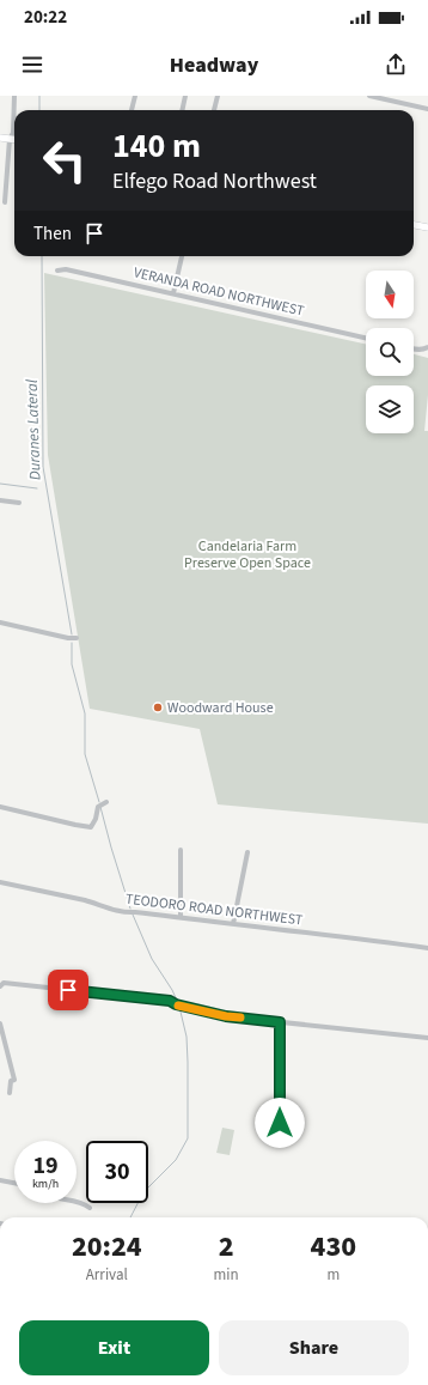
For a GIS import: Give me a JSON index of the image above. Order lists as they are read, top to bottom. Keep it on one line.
{"streets":{"street":["VERANDA ROAD NORTHWEST","TEODORO ROAD NORTHWEST"]},"water":["Duranes Lateral"],"parks":["Candelaria Farm Preserve Open Space"],"places":["Woodward House"],"north":"bottom","page":{"status":"20:22","header":"Headway","turn":["140 m","Elfego Road Northwest"],"then":"Then","speed":"19 km/h","limit":"30","eta":["20:24","Arrival","2","min","430","m"],"buttons":["Exit","Share"]}}
